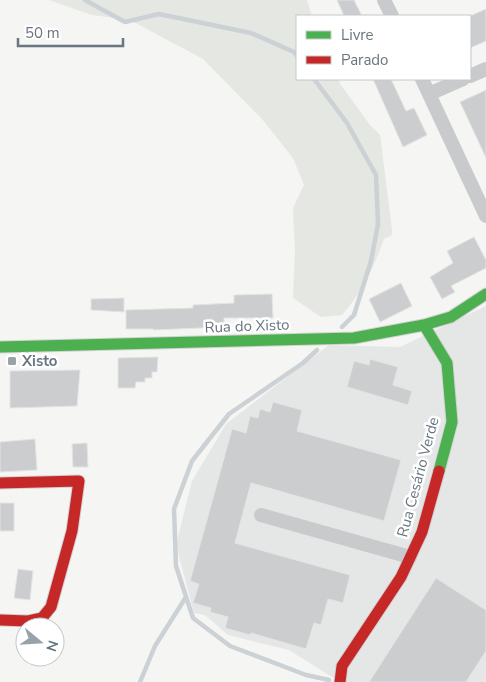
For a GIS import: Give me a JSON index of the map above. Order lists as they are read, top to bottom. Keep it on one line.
{"streets":{"street":["Rua do Xisto","Rua Cesário Verde"]},"crossings":[["Rua do Xisto","Rua Cesário Verde"]],"places":{"transit":["Xisto"]},"legend":["Livre","Parado"],"scale_bar":"50 m","north":"right"}
